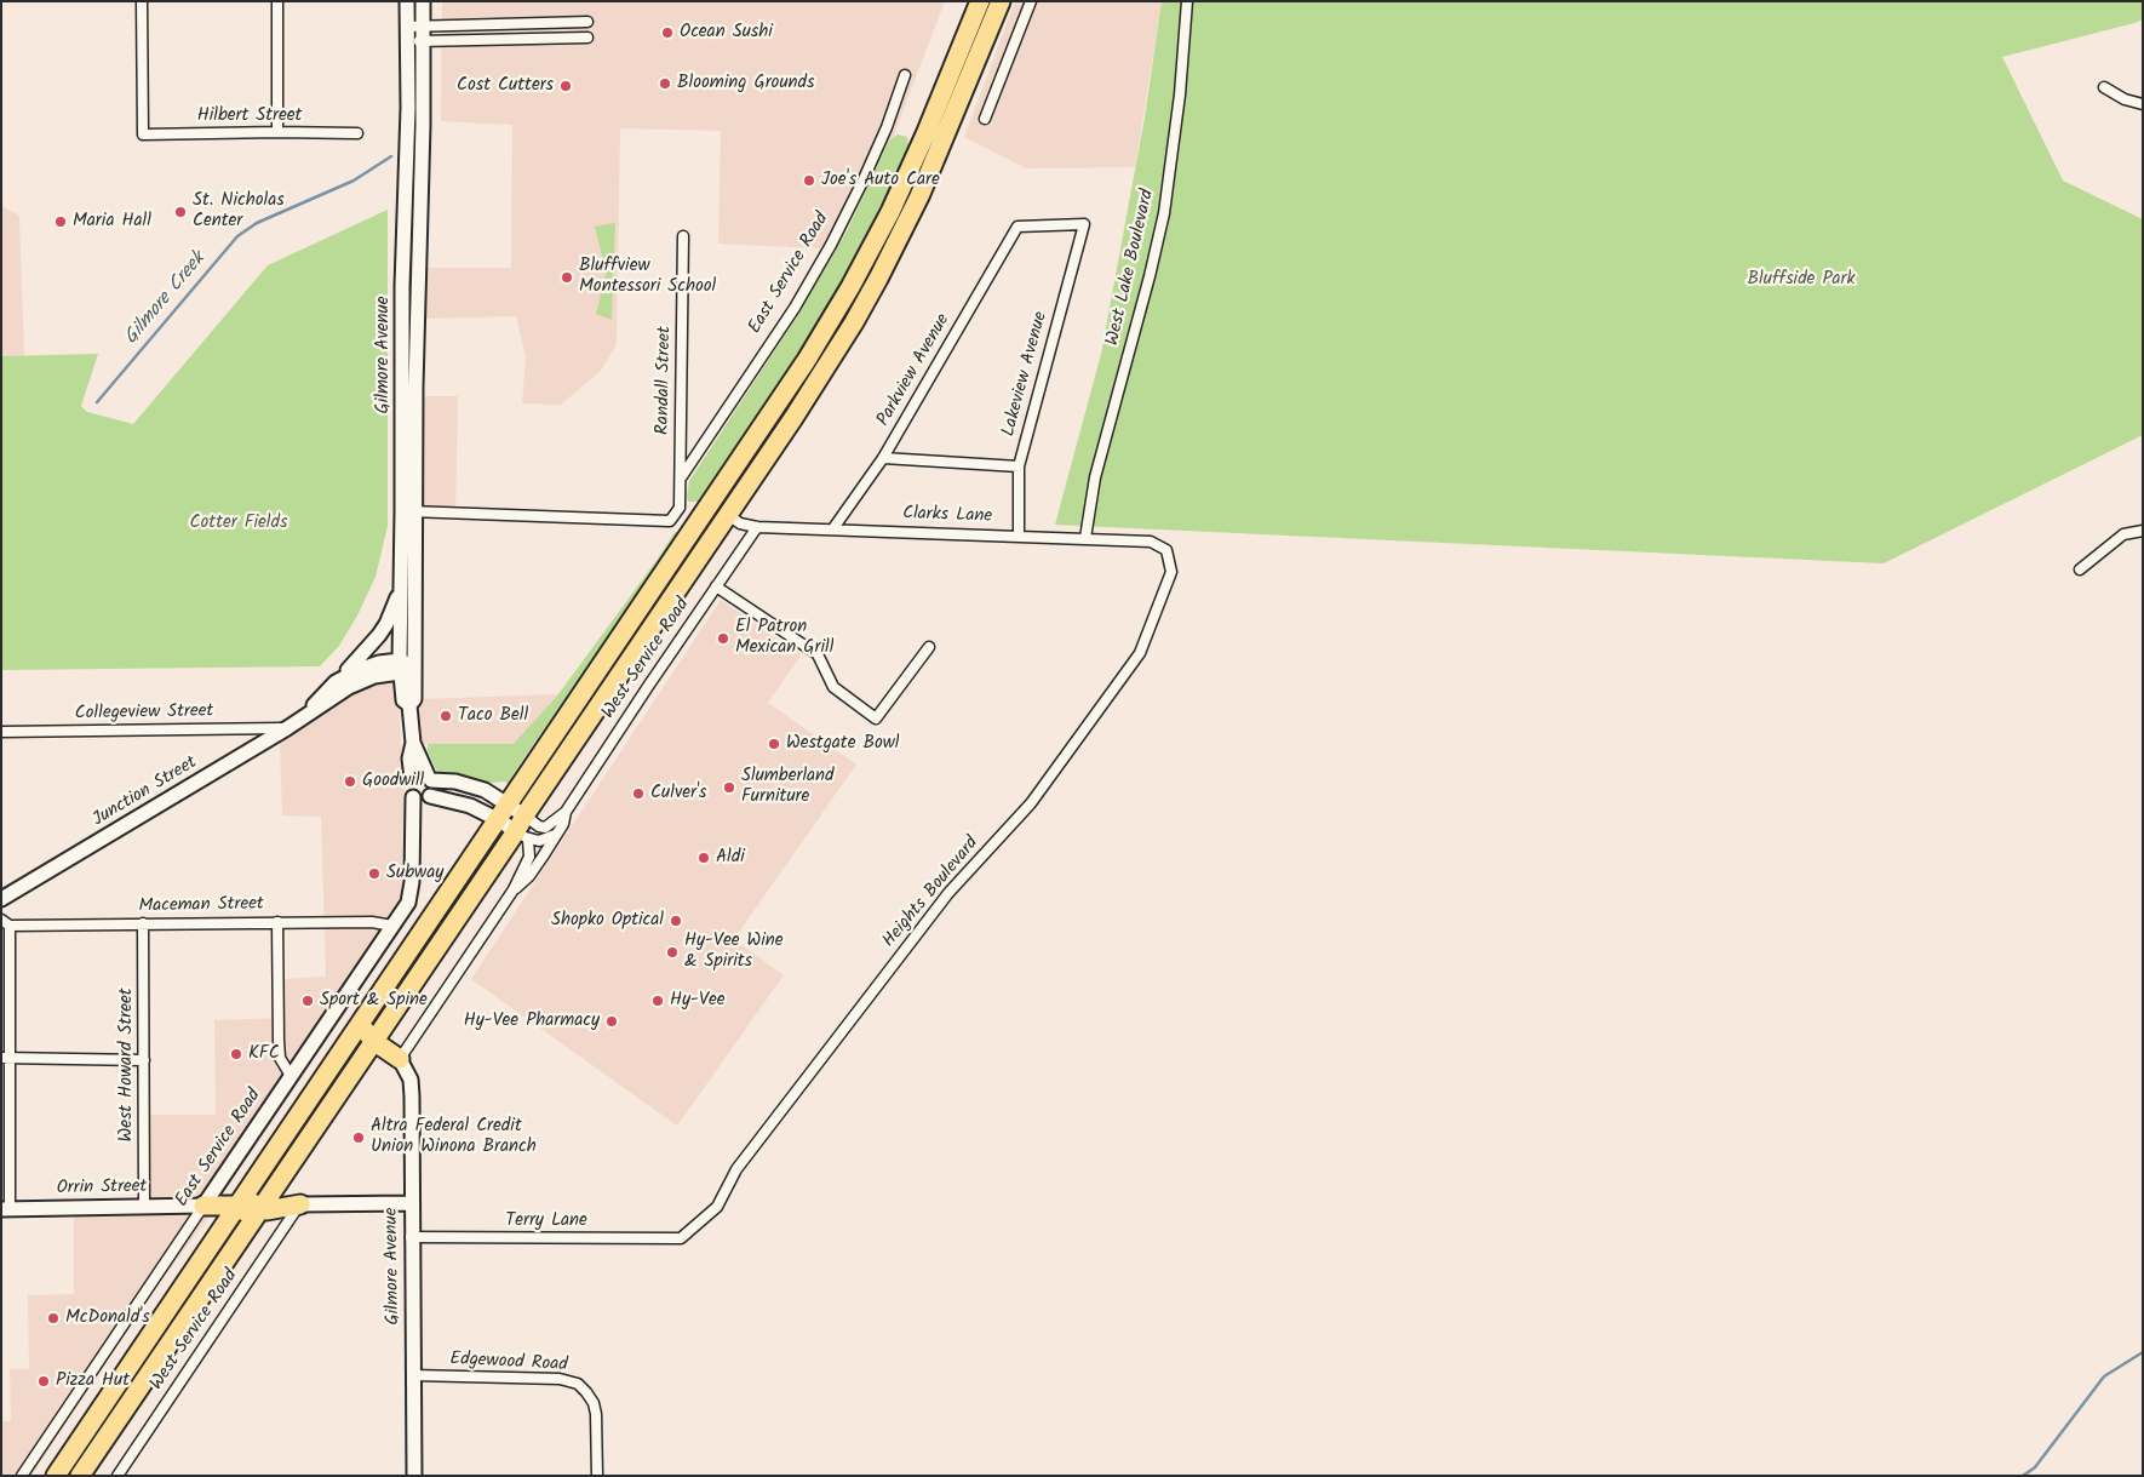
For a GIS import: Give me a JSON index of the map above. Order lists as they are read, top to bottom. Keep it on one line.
{"streets":{"street":["Hilbert Street","West Lake Boulevard","East Service Road","Gilmore Avenue","Parkview Avenue","Lakeview Avenue","Randall Street","Clarks Lane","West Service Road","Collegeview Street","Junction Street","Heights Boulevard","Maceman Street","West Howard Street","Orrin Street","Terry Lane","Edgewood Road"]},"crossings":[["West Lake Boulevard","Clarks Lane"],["East Service Road","Gilmore Avenue"],["East Service Road","Randall Street"],["East Service Road","Maceman Street"],["East Service Road","Orrin Street"],["Gilmore Avenue","Randall Street"],["Gilmore Avenue","West Service Road"],["Gilmore Avenue","Junction Street"],["Gilmore Avenue","Terry Lane"],["Gilmore Avenue","Edgewood Road"],["Parkview Avenue","Lakeview Avenue"],["Parkview Avenue","Clarks Lane"],["Lakeview Avenue","Clarks Lane"],["Clarks Lane","West Service Road"],["Clarks Lane","Heights Boulevard"],["Collegeview Street","Junction Street"],["Heights Boulevard","Terry Lane"],["Maceman Street","West Howard Street"],["West Howard Street","Orrin Street"]],"water":["Gilmore Creek"],"parks":["Bluffside Park","Cotter Fields"],"places":["Ocean Sushi","Blooming Grounds","Cost Cutters","Joe's Auto Care","St. Nicholas Center","Maria Hall","Bluffview Montessori School","El Patron Mexican Grill","Taco Bell","Westgate Bowl","Goodwill","Slumberland Furniture","Culver's","Aldi","Subway","Shopko Optical","Hy-Vee Wine & Spirits","Sport & Spine","Hy-Vee","Hy-Vee Pharmacy","KFC","Altra Federal Credit Union Winona Branch","McDonald's","Pizza Hut"]}
